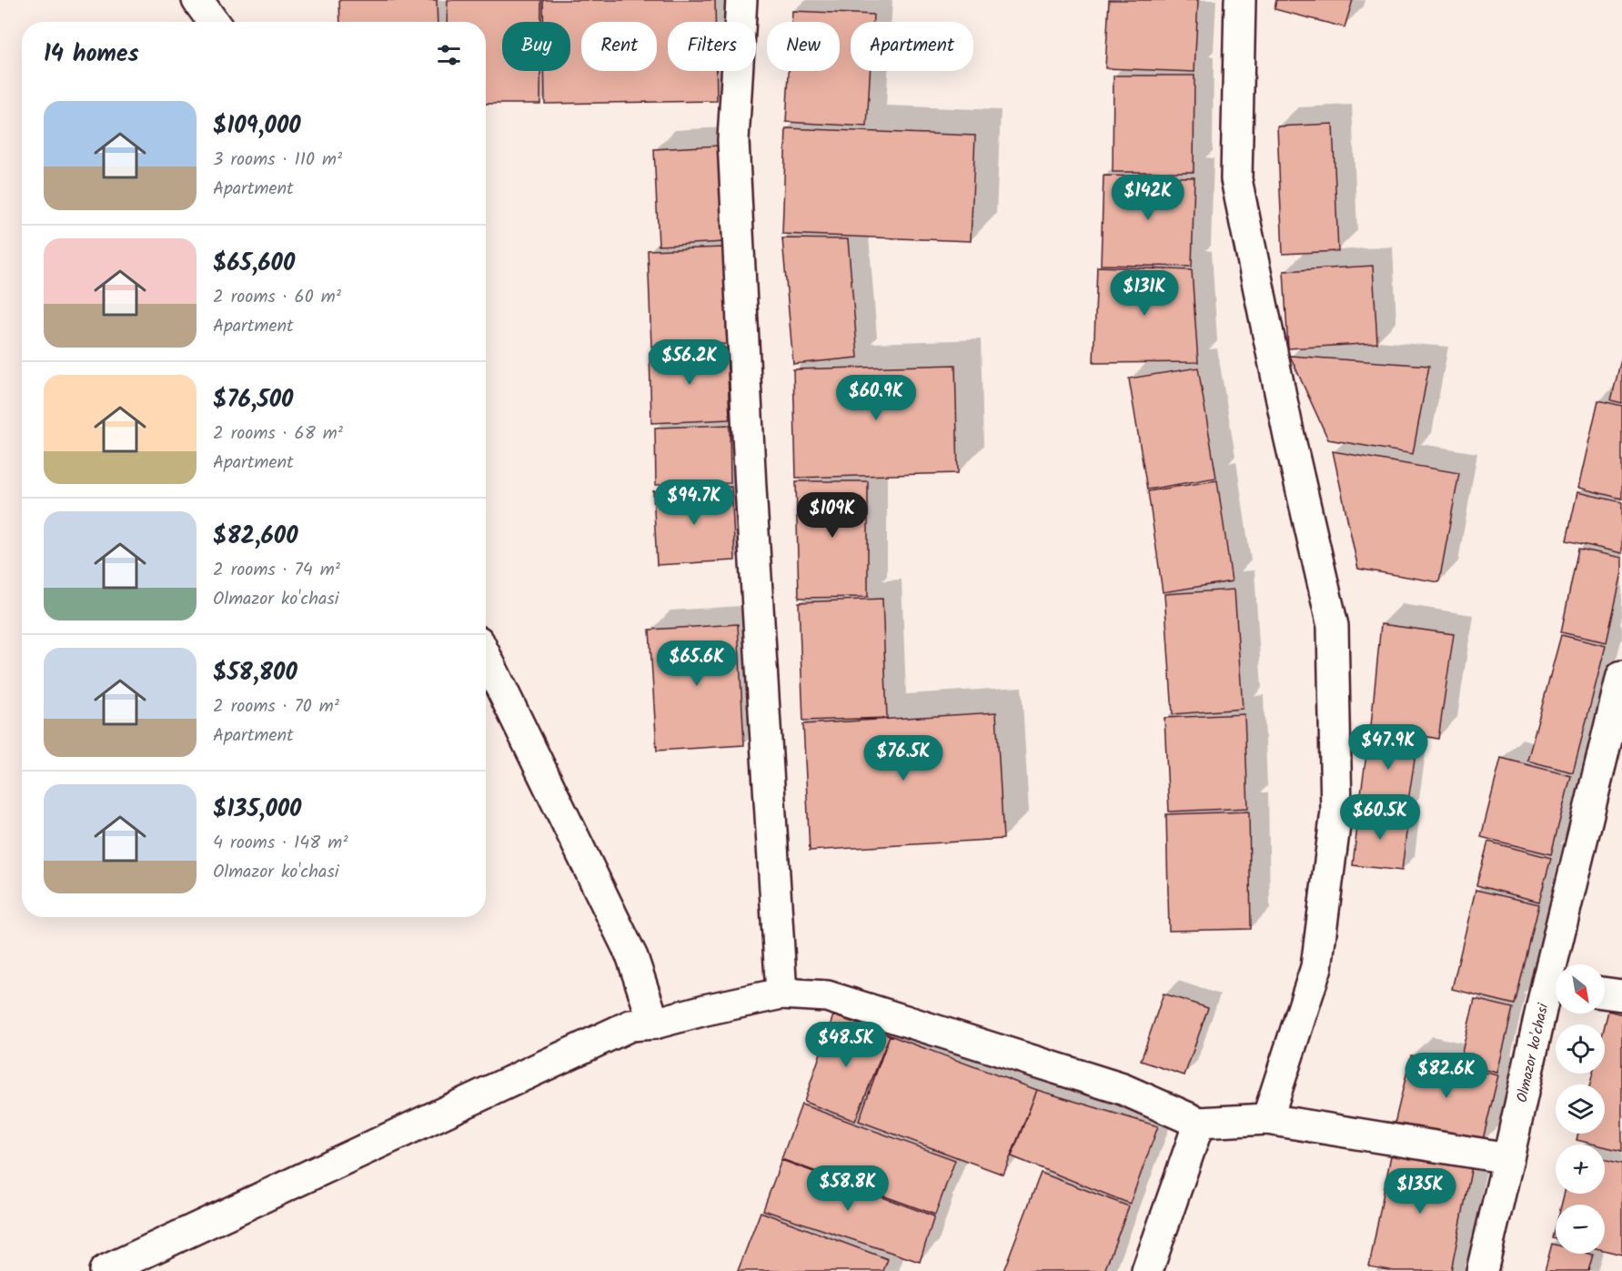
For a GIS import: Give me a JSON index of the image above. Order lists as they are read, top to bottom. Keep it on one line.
{"streets":{"street":["Olmazor ko'chasi"]},"north":"bottom right","page":{"chip":["Buy","Rent","Filters","New","Apartment"],"heading":"14 homes","list":[{"name":"$109,000","note":"3 rooms · 110 m² · Apartment"},{"name":"$65,600","note":"2 rooms · 60 m² · Apartment"},{"name":"$76,500","note":"2 rooms · 68 m² · Apartment"},{"name":"$82,600","note":"2 rooms · 74 m² · Olmazor ko'chasi"},{"name":"$58,800","note":"2 rooms · 70 m² · Apartment"},{"name":"$135,000","note":"4 rooms · 148 m² · Olmazor ko'chasi"}],"price":["$142K","$131K","$56.2K","$60.9K","$94.7K","$109K","$65.6K","$47.9K","$76.5K","$60.5K","$48.5K","$82.6K","$58.8K","$135K"],"map_buttons":["+","−"]}}
